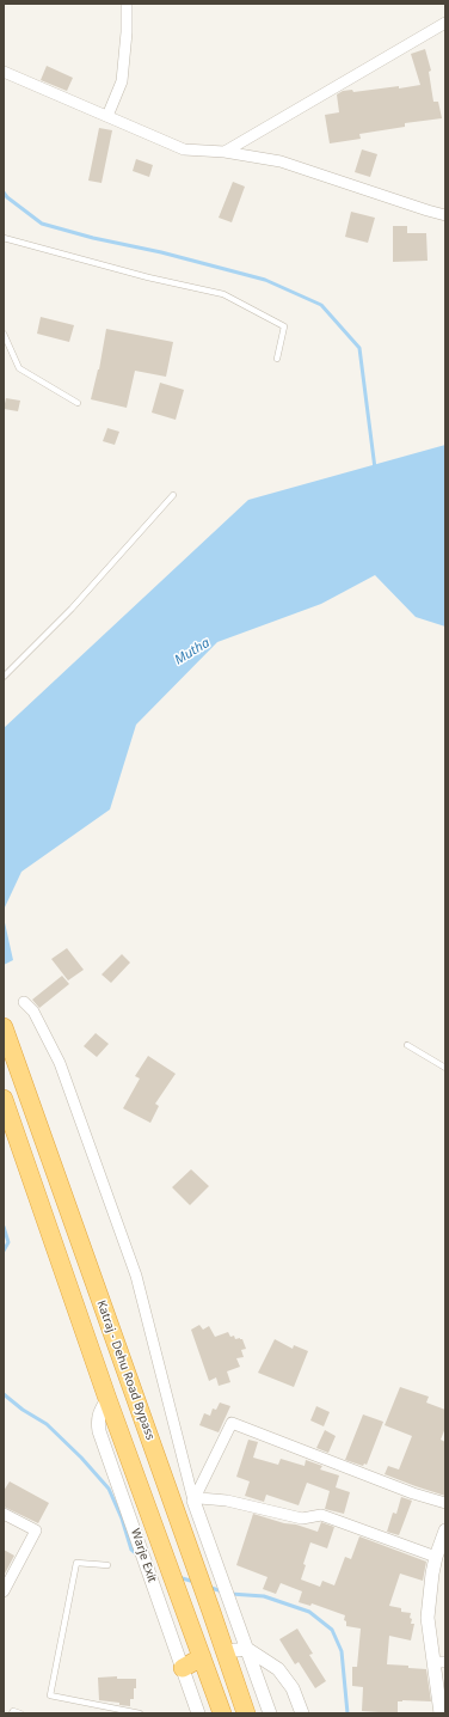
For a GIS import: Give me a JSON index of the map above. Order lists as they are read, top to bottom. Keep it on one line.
{"streets":{"highway":["Katraj - Dehu Road Bypass"],"street":["Warje Exit"]},"water":["Mutha"]}
